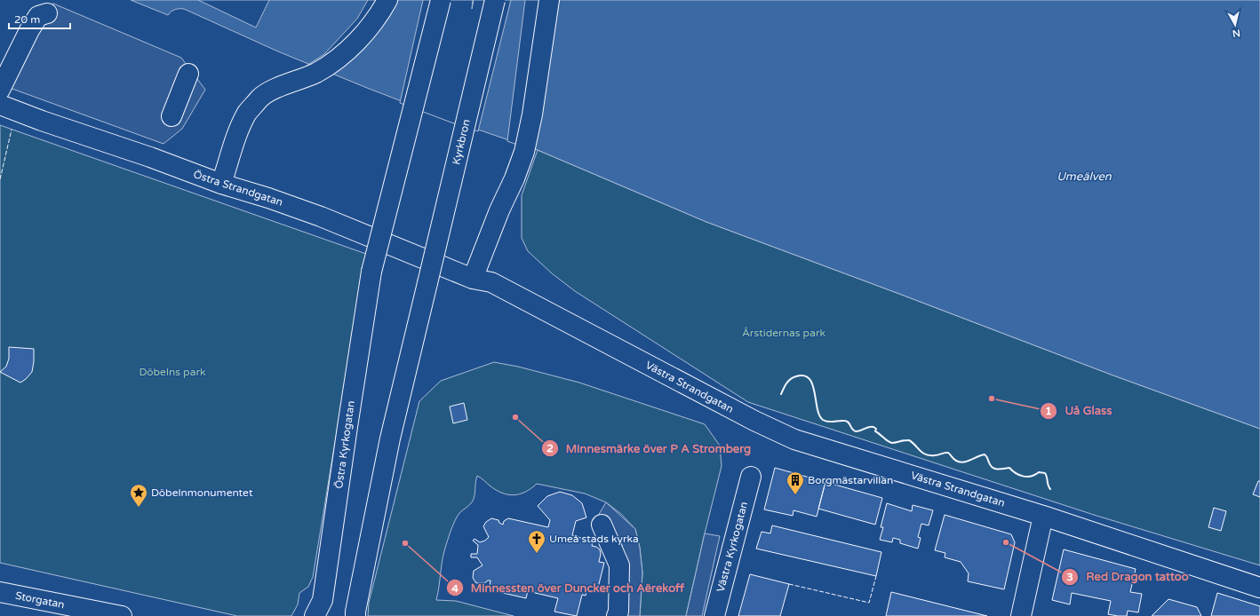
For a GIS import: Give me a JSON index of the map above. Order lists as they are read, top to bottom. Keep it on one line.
{"streets":{"street":["Kyrkbron","Östra Strandgatan","Västra Strandgatan","Östra Kyrkogatan","Västra Kyrkogatan","Storgatan"]},"crossings":[["Östra Strandgatan","Västra Strandgatan"]],"water":["Umeälven"],"parks":["Årstidernas park","Döbelns park"],"places":{"other":["Uå Glass","Minnesmärke över P A Stromberg","Red Dragon tattoo","Minnessten över Duncker och Aërekoff"],"building":["Borgmästarvillan"],"place":["Döbelnmonumentet"],"church":["Umeå stads kyrka"]},"scale_bar":"20 m","north":"bottom"}
